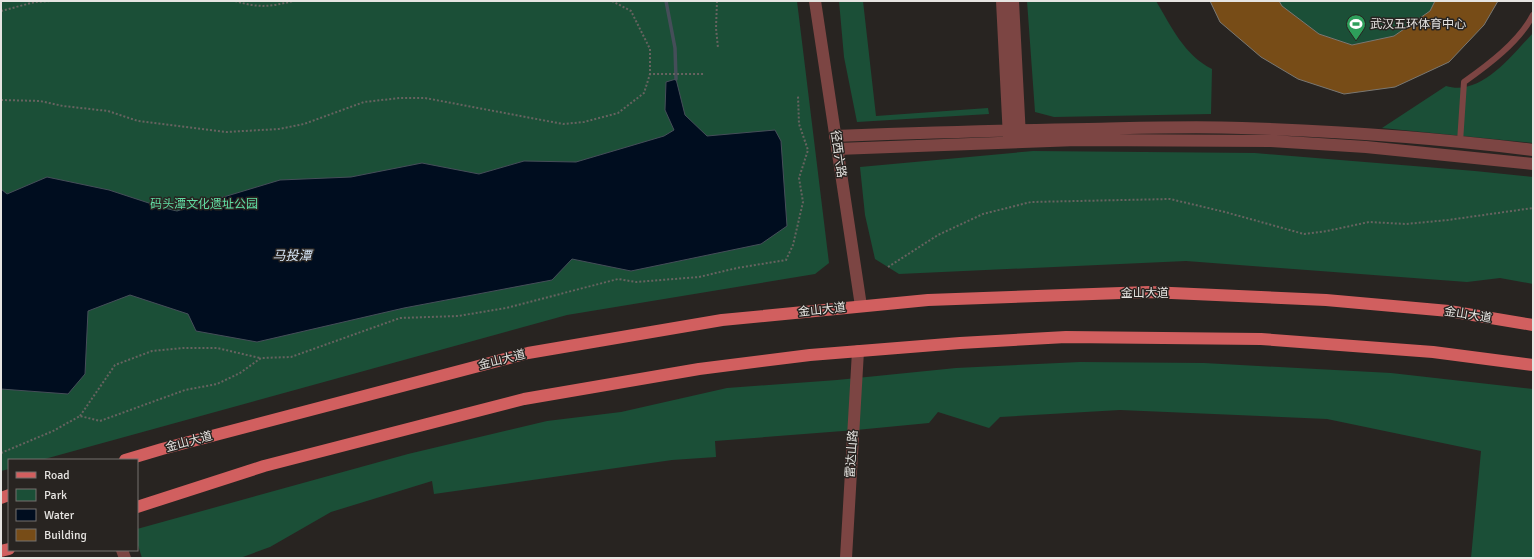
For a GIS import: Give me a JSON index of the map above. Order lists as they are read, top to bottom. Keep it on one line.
{"streets":{"main road":["金山大道"],"street":["径西六路","雷达山路"]},"crossings":[["径西六路","金山大道"]],"water":["马投潭"],"parks":["码头潭文化遗址公园"],"places":{"sports":["武汉五环体育中心"]},"legend":["Road","Park","Water","Building"]}
